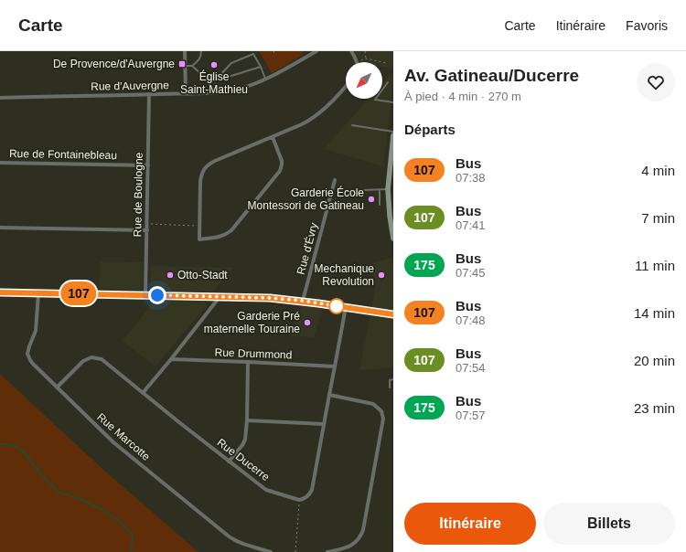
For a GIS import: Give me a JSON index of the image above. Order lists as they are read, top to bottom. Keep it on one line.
{"streets":{"street":["Rue d'Auvergne","Rue de Fontainebleau","Rue de Boulogne","Rue d'Évry","Rue Drummond","Rue Marcotte","Rue Ducerre"]},"crossings":[["Rue d'Auvergne","Rue de Boulogne"],["Rue de Fontainebleau","Rue de Boulogne"],["Rue Marcotte","Rue Ducerre"]],"places":{"transit":["De Provence/d'Auvergne"],"other":["Église Saint-Mathieu","Garderie École Montessori de Gatineau","Otto-Stadt","Mechanique Revolution","Garderie Pré maternelle Touraine"]},"lines":["bus line 107"],"north":"bottom left","page":{"header":"Carte","nav":["Carte","Itinéraire","Favoris"],"on_map":"107","heading":[["Av. Gatineau/Ducerre","À pied · 4 min · 270 m"],"Départs"],"list":[{"mark":"107","name":"Bus","note":"07:38","value":"4 min"},{"mark":"107","name":"Bus","note":"07:41","value":"7 min"},{"mark":"175","name":"Bus","note":"07:45","value":"11 min"},{"mark":"107","name":"Bus","note":"07:48","value":"14 min"},{"mark":"107","name":"Bus","note":"07:54","value":"20 min"},{"mark":"175","name":"Bus","note":"07:57","value":"23 min"}],"buttons":["Itinéraire","Billets"]}}
